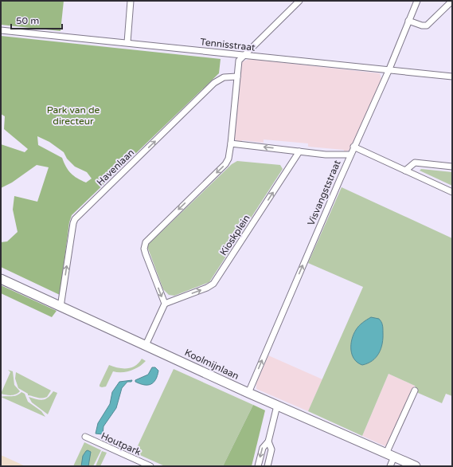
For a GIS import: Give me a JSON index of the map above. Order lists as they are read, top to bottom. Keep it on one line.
{"streets":{"main road":["Koolmijnlaan"],"street":["Tennisstraat","Havenlaan","Visvangststraat","Kioskplein","Houtpark"]},"crossings":[["Tennisstraat","Visvangststraat"],["Havenlaan","Koolmijnlaan"],["Visvangststraat","Koolmijnlaan"]],"one_way":["Havenlaan","Visvangststraat","Kioskplein"],"parks":["Park van de directeur"],"scale_bar":"50 m"}
